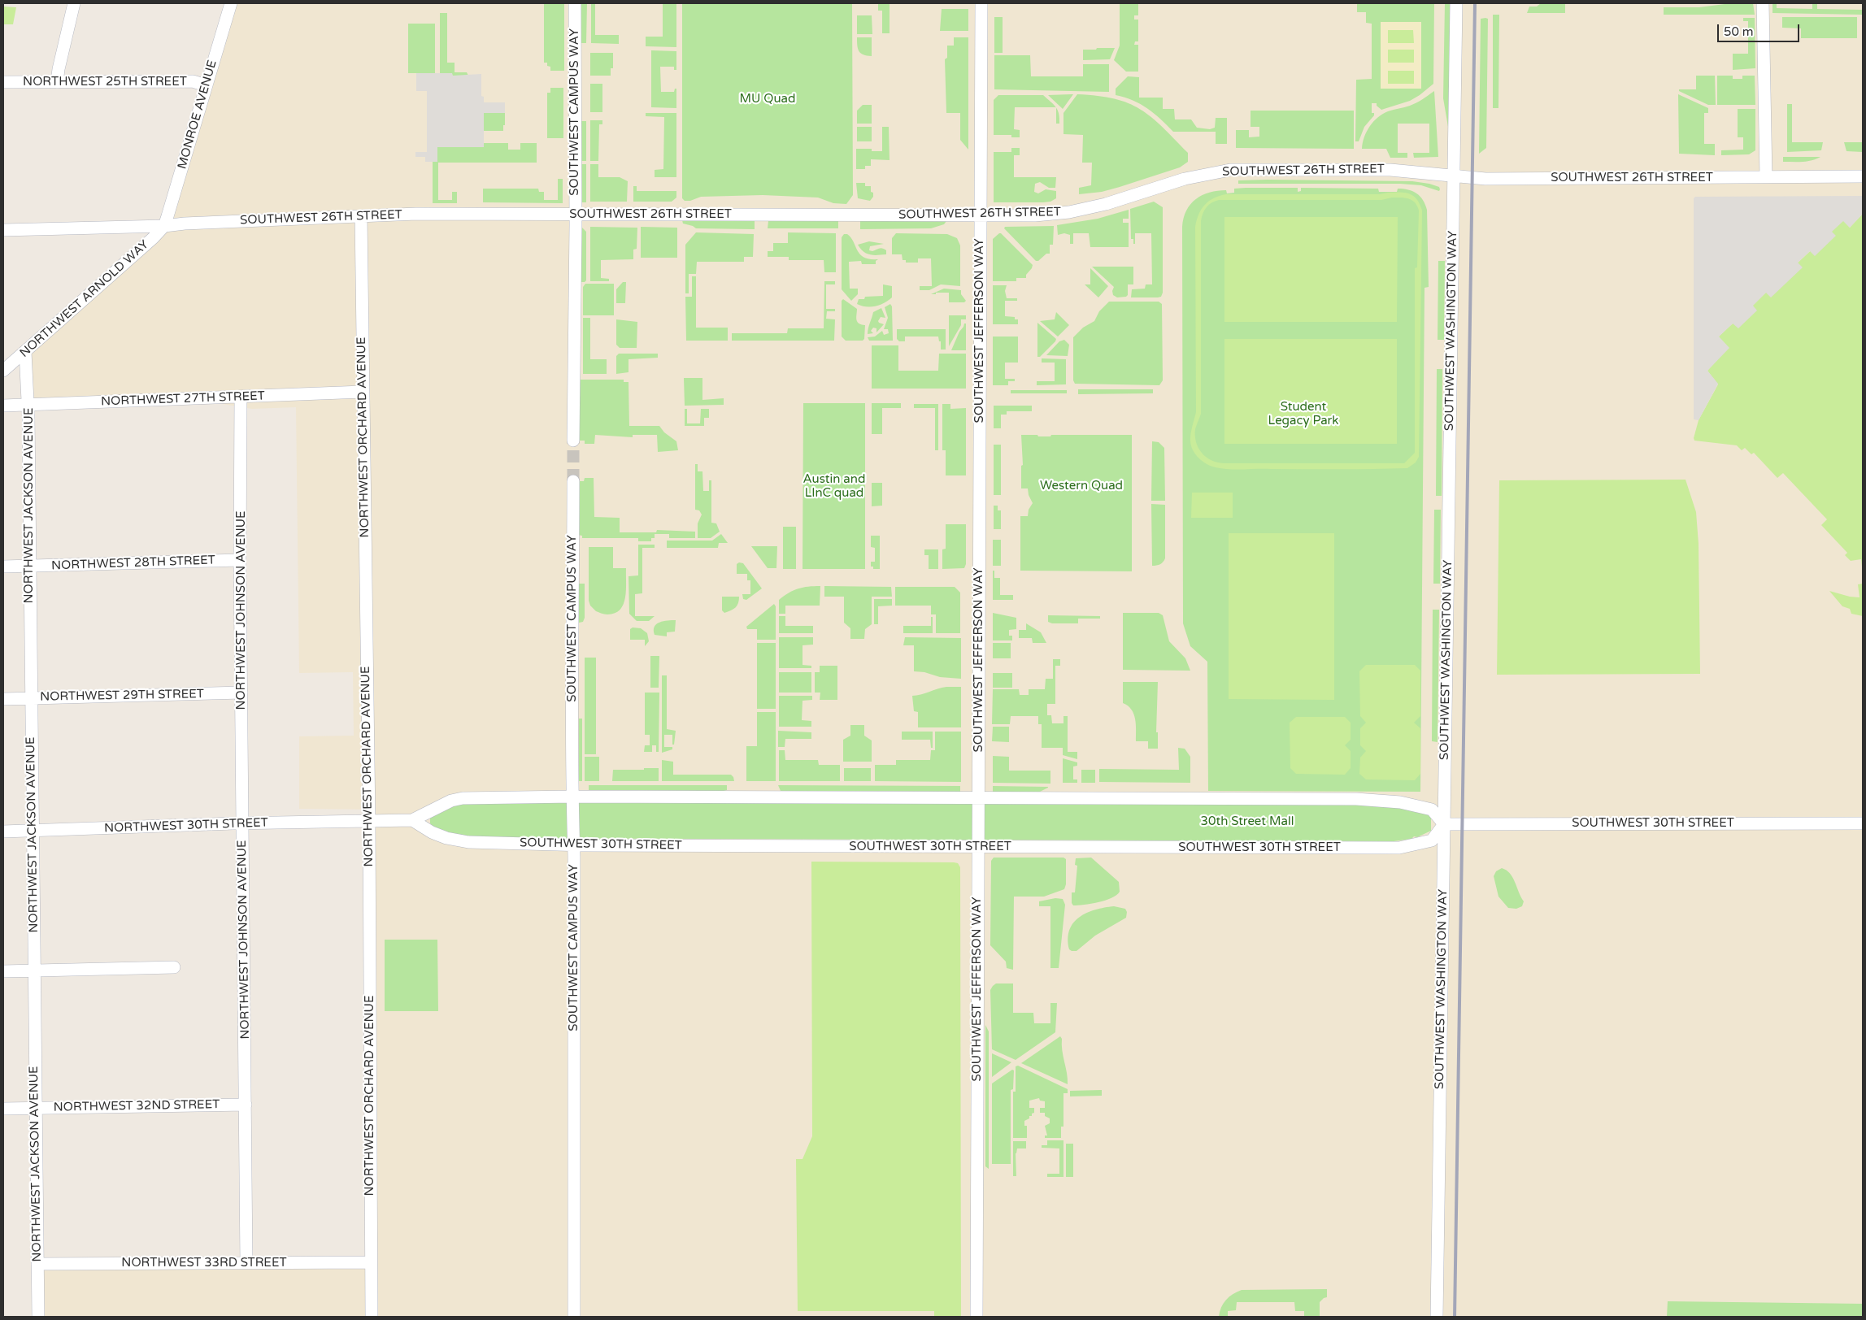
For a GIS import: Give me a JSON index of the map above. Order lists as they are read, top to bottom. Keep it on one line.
{"streets":{"street":["NORTHWEST 25TH STREET","SOUTHWEST CAMPUS WAY","MONROE AVENUE","SOUTHWEST 26TH STREET","NORTHWEST ARNOLD WAY","SOUTHWEST JEFFERSON WAY","SOUTHWEST WASHINGTON WAY","NORTHWEST 27TH STREET","NORTHWEST ORCHARD AVENUE","NORTHWEST JACKSON AVENUE","NORTHWEST 28TH STREET","NORTHWEST JOHNSON AVENUE","NORTHWEST 29TH STREET","SOUTHWEST 30TH STREET","NORTHWEST 30TH STREET","NORTHWEST 32ND STREET","NORTHWEST 33RD STREET"]},"crossings":[["NORTHWEST 25TH STREET","MONROE AVENUE"],["SOUTHWEST CAMPUS WAY","SOUTHWEST 26TH STREET"],["SOUTHWEST CAMPUS WAY","SOUTHWEST 30TH STREET"],["MONROE AVENUE","SOUTHWEST 26TH STREET"],["MONROE AVENUE","NORTHWEST ARNOLD WAY"],["SOUTHWEST 26TH STREET","NORTHWEST ARNOLD WAY"],["SOUTHWEST 26TH STREET","SOUTHWEST JEFFERSON WAY"],["SOUTHWEST 26TH STREET","SOUTHWEST WASHINGTON WAY"],["SOUTHWEST 26TH STREET","NORTHWEST ORCHARD AVENUE"],["NORTHWEST ARNOLD WAY","NORTHWEST JACKSON AVENUE"],["SOUTHWEST JEFFERSON WAY","SOUTHWEST 30TH STREET"],["SOUTHWEST WASHINGTON WAY","SOUTHWEST 30TH STREET"],["NORTHWEST 27TH STREET","NORTHWEST ORCHARD AVENUE"],["NORTHWEST 27TH STREET","NORTHWEST JACKSON AVENUE"],["NORTHWEST 27TH STREET","NORTHWEST JOHNSON AVENUE"],["NORTHWEST ORCHARD AVENUE","NORTHWEST 30TH STREET"],["NORTHWEST ORCHARD AVENUE","NORTHWEST 33RD STREET"],["NORTHWEST JACKSON AVENUE","NORTHWEST 28TH STREET"],["NORTHWEST JACKSON AVENUE","NORTHWEST 29TH STREET"],["NORTHWEST JACKSON AVENUE","NORTHWEST 30TH STREET"],["NORTHWEST JACKSON AVENUE","NORTHWEST 32ND STREET"],["NORTHWEST JACKSON AVENUE","NORTHWEST 33RD STREET"],["NORTHWEST 28TH STREET","NORTHWEST JOHNSON AVENUE"],["NORTHWEST JOHNSON AVENUE","NORTHWEST 29TH STREET"],["NORTHWEST JOHNSON AVENUE","NORTHWEST 30TH STREET"],["NORTHWEST JOHNSON AVENUE","NORTHWEST 32ND STREET"],["NORTHWEST JOHNSON AVENUE","NORTHWEST 33RD STREET"]],"parks":["MU Quad","Student Legacy Park","Austin and LInC quad","Western Quad","30th Street Mall"],"scale_bar":"50 m"}
